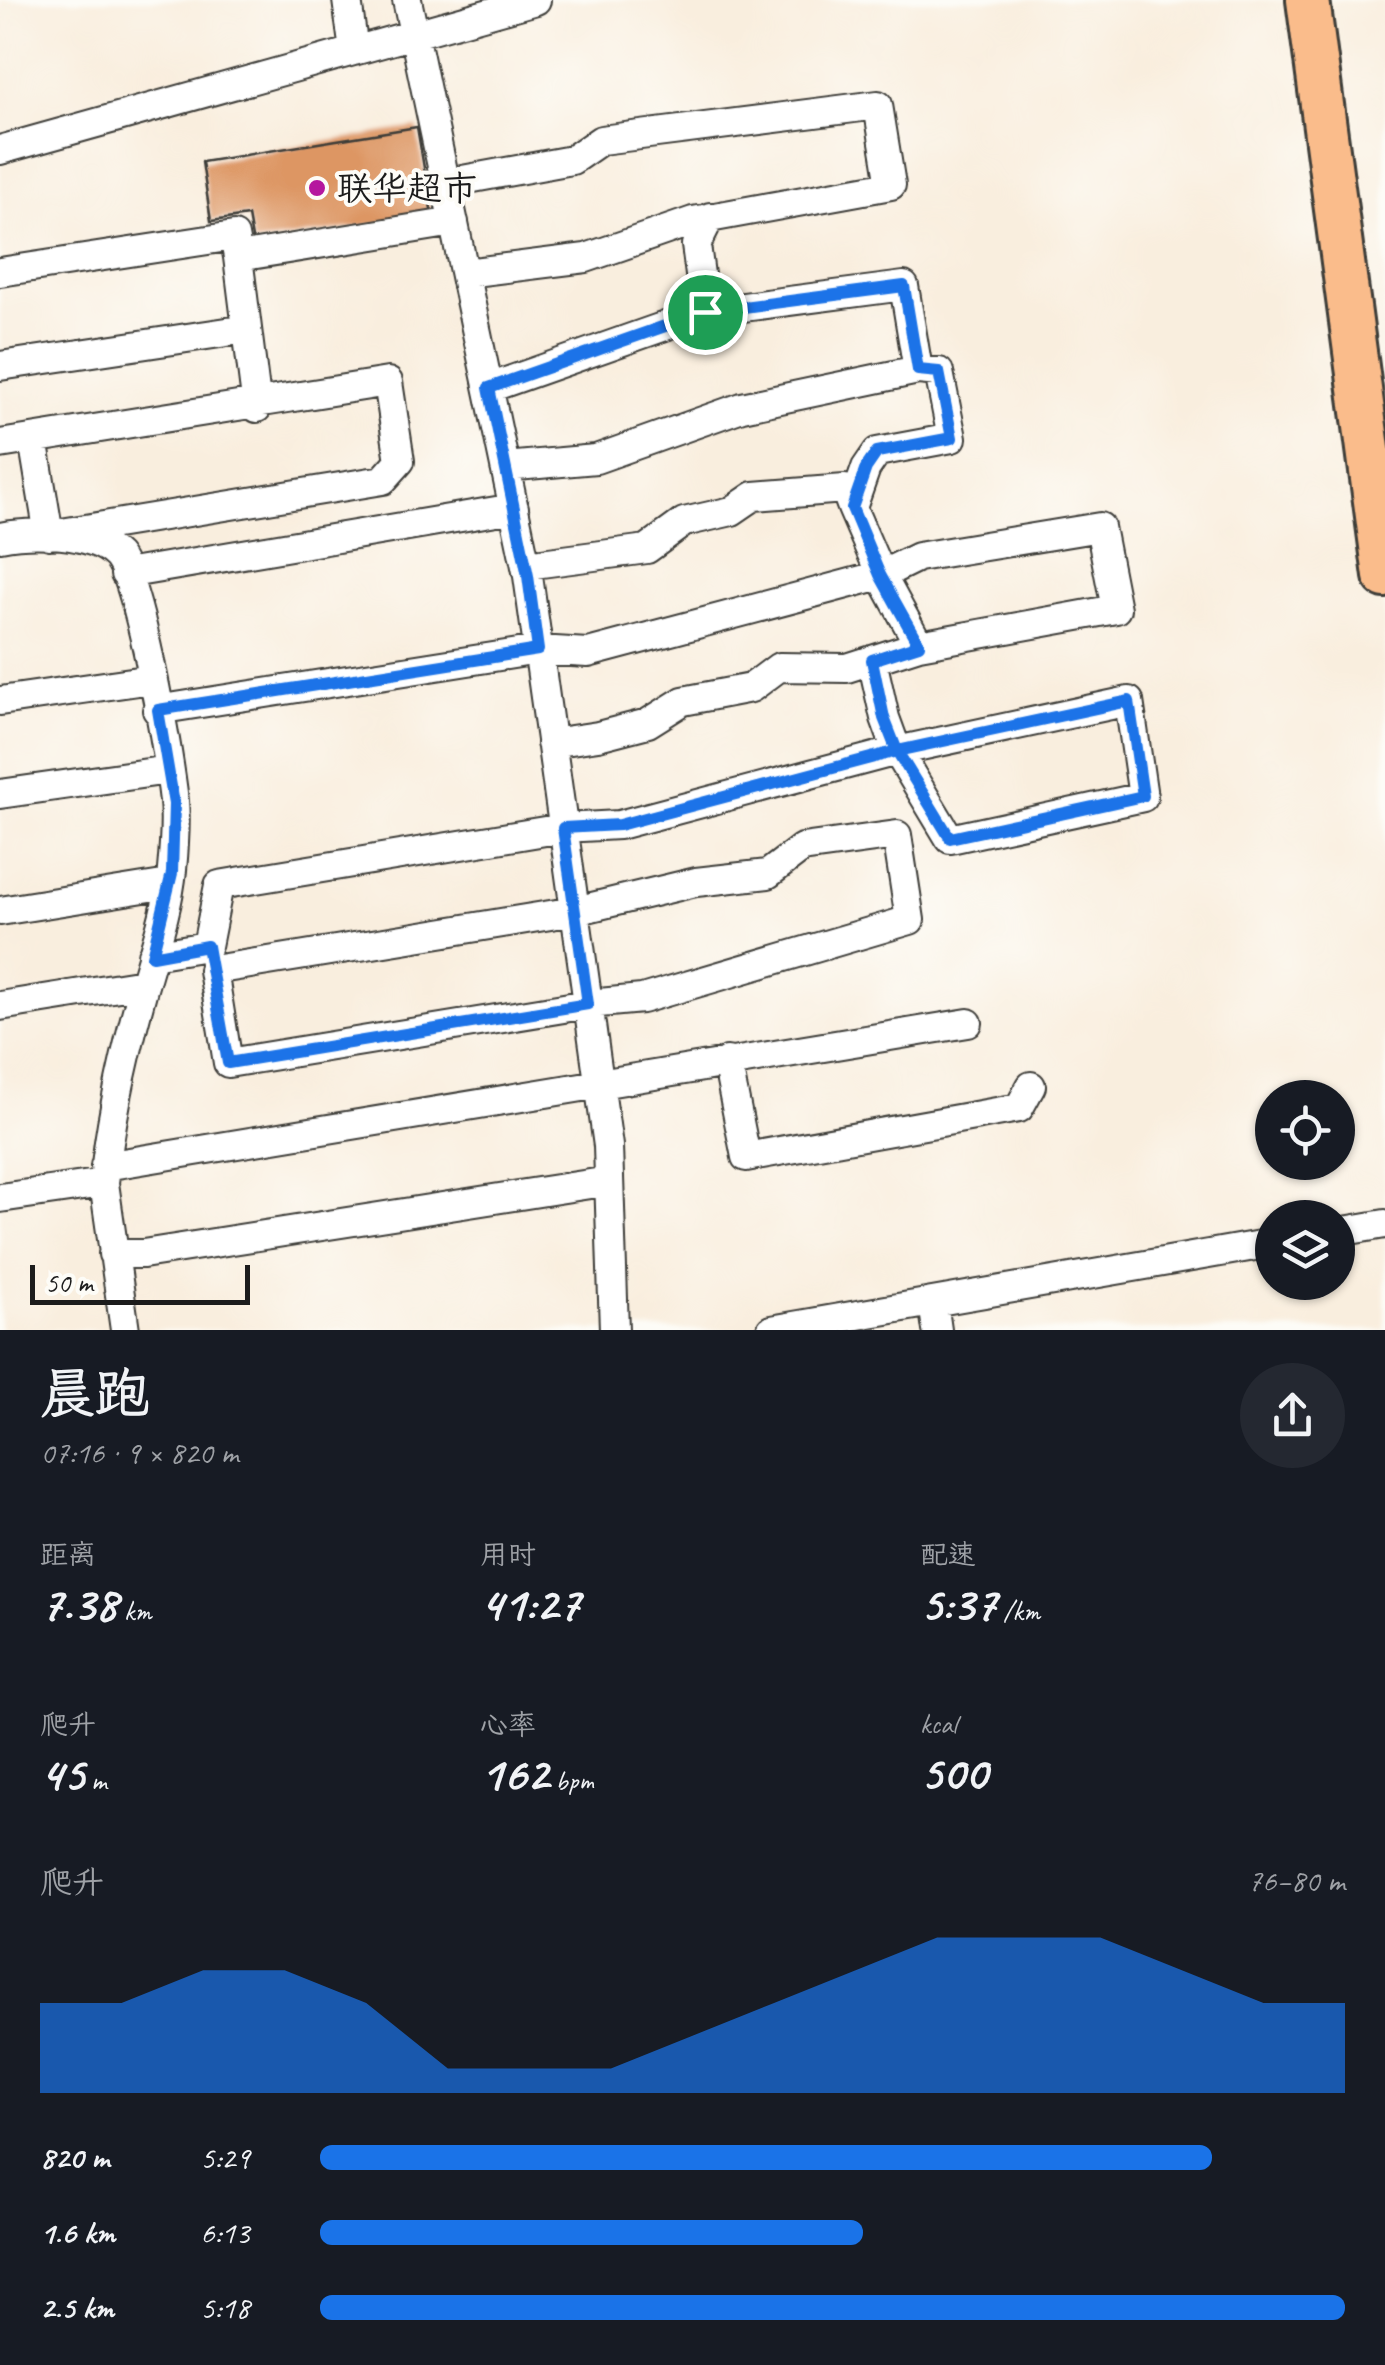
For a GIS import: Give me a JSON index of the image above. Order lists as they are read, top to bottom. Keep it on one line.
{"places":["联华超市"],"scale_bar":"50 m","page":{"scale":"50 m","heading":["晨跑","07:16 · 9 × 820 m"],"stats":[["距离","7.38 km"],["用时","41:27"],["配速","5:37 /km"],["爬升","45 m"],["心率","162 bpm"],["kcal","500"]],"chart":["爬升","76–80 m"],"list":[{"name":"820 m","note":"5:29"},{"name":"1.6 km","note":"6:13"},{"name":"2.5 km","note":"5:18"}]}}
